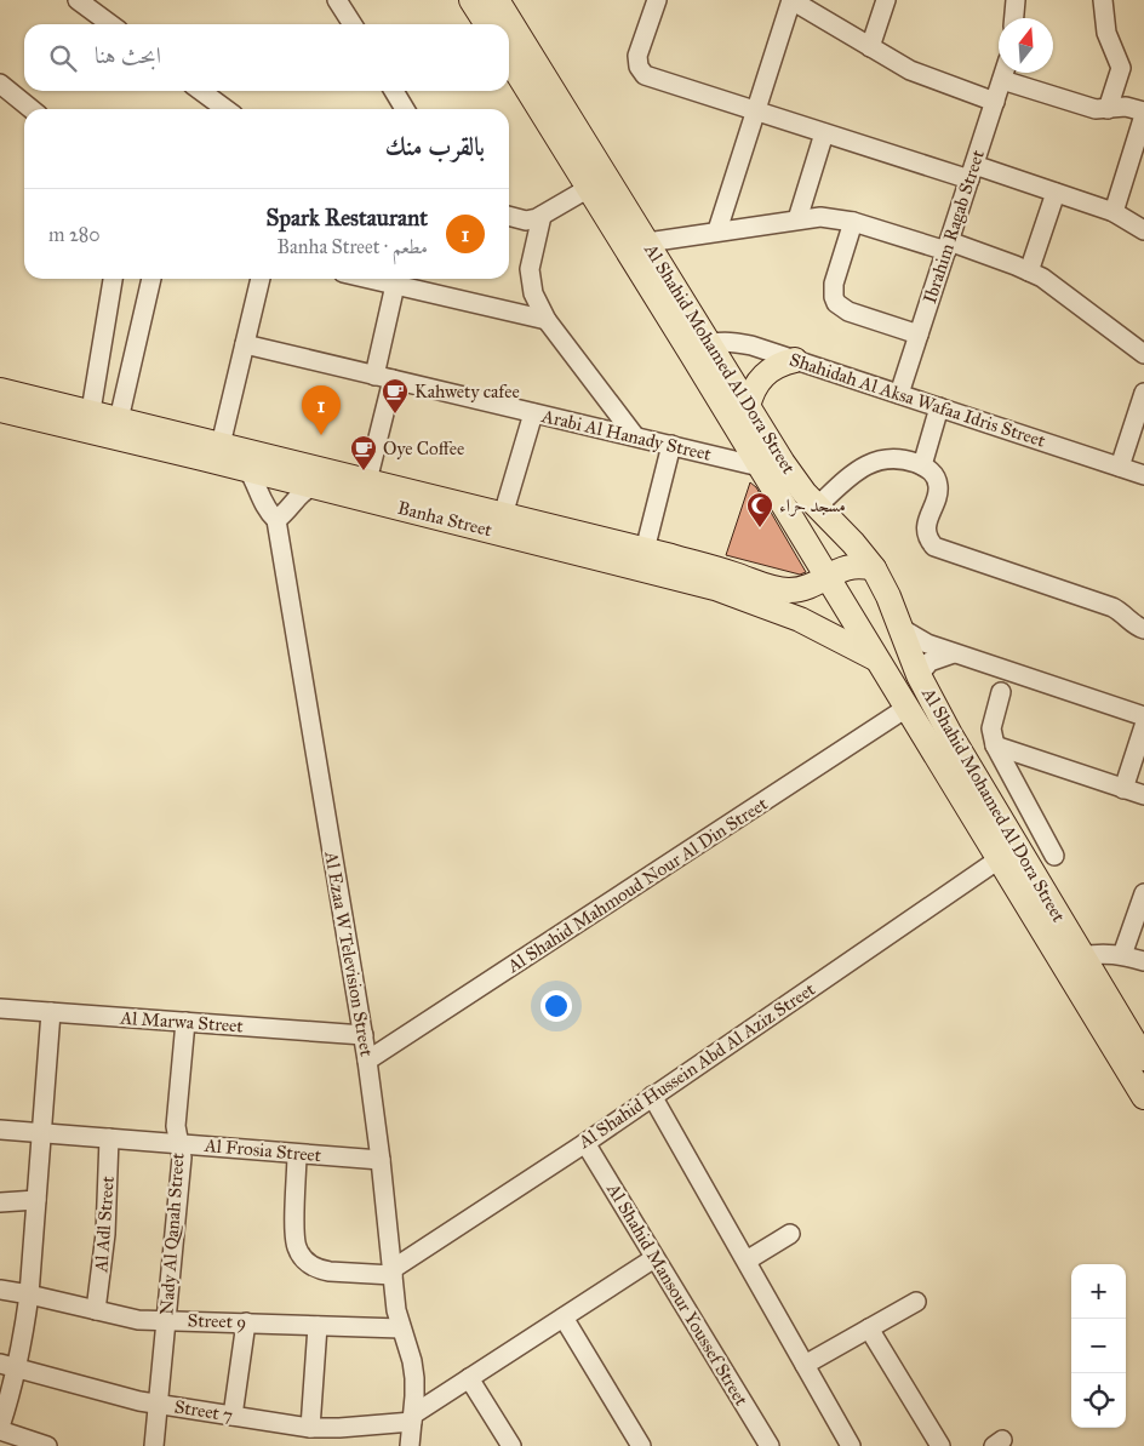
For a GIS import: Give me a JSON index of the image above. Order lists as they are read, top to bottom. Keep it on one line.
{"streets":{"main road":["Al Shahid Mohamed Al Dora Street","Banha Street"],"street":["Ibrahim Ragab Street","Shahidah Al Aksa Wafaa Idris Street","Arabi Al Hanady Street","Al Shahid Mahmoud Nour Al Din Street","Al Ezaa W Television Street","Al Marwa Street","Al Shahid Hussein Abd Al Aziz Street","Al Frosia Street","Al Adl Street","Nady Al Qanah Street","Al Shahid Mansour Youssef Street","Street 9","Street 7"]},"crossings":[["Ibrahim Ragab Street","Shahidah Al Aksa Wafaa Idris Street"],["Al Shahid Mohamed Al Dora Street","Shahidah Al Aksa Wafaa Idris Street"],["Al Shahid Mohamed Al Dora Street","Arabi Al Hanady Street"],["Al Shahid Mohamed Al Dora Street","Banha Street"],["Al Shahid Mohamed Al Dora Street","Al Shahid Mahmoud Nour Al Din Street"],["Al Shahid Mohamed Al Dora Street","Al Shahid Hussein Abd Al Aziz Street"],["Banha Street","Al Ezaa W Television Street"],["Al Shahid Mahmoud Nour Al Din Street","Al Ezaa W Television Street"],["Al Ezaa W Television Street","Al Marwa Street"],["Al Ezaa W Television Street","Al Shahid Hussein Abd Al Aziz Street"],["Al Ezaa W Television Street","Al Frosia Street"],["Al Ezaa W Television Street","Street 9"],["Al Ezaa W Television Street","Street 7"],["Al Marwa Street","Nady Al Qanah Street"],["Al Shahid Hussein Abd Al Aziz Street","Al Shahid Mansour Youssef Street"],["Al Frosia Street","Al Adl Street"],["Al Frosia Street","Nady Al Qanah Street"],["Al Adl Street","Street 9"],["Nady Al Qanah Street","Street 9"],["Nady Al Qanah Street","Street 7"]],"places":{"cafe":["Kahwety cafee","Oye Coffee"],"mosque":["مسجد حراء"]},"north":"top","page":{"search":"ابحث هنا","heading":"بالقرب منك","list":[{"mark":"1","name":"Spark Restaurant","note":"مطعم · Banha Street","value":"280 m"}],"pins":"1","map_buttons":["+","−"]}}
